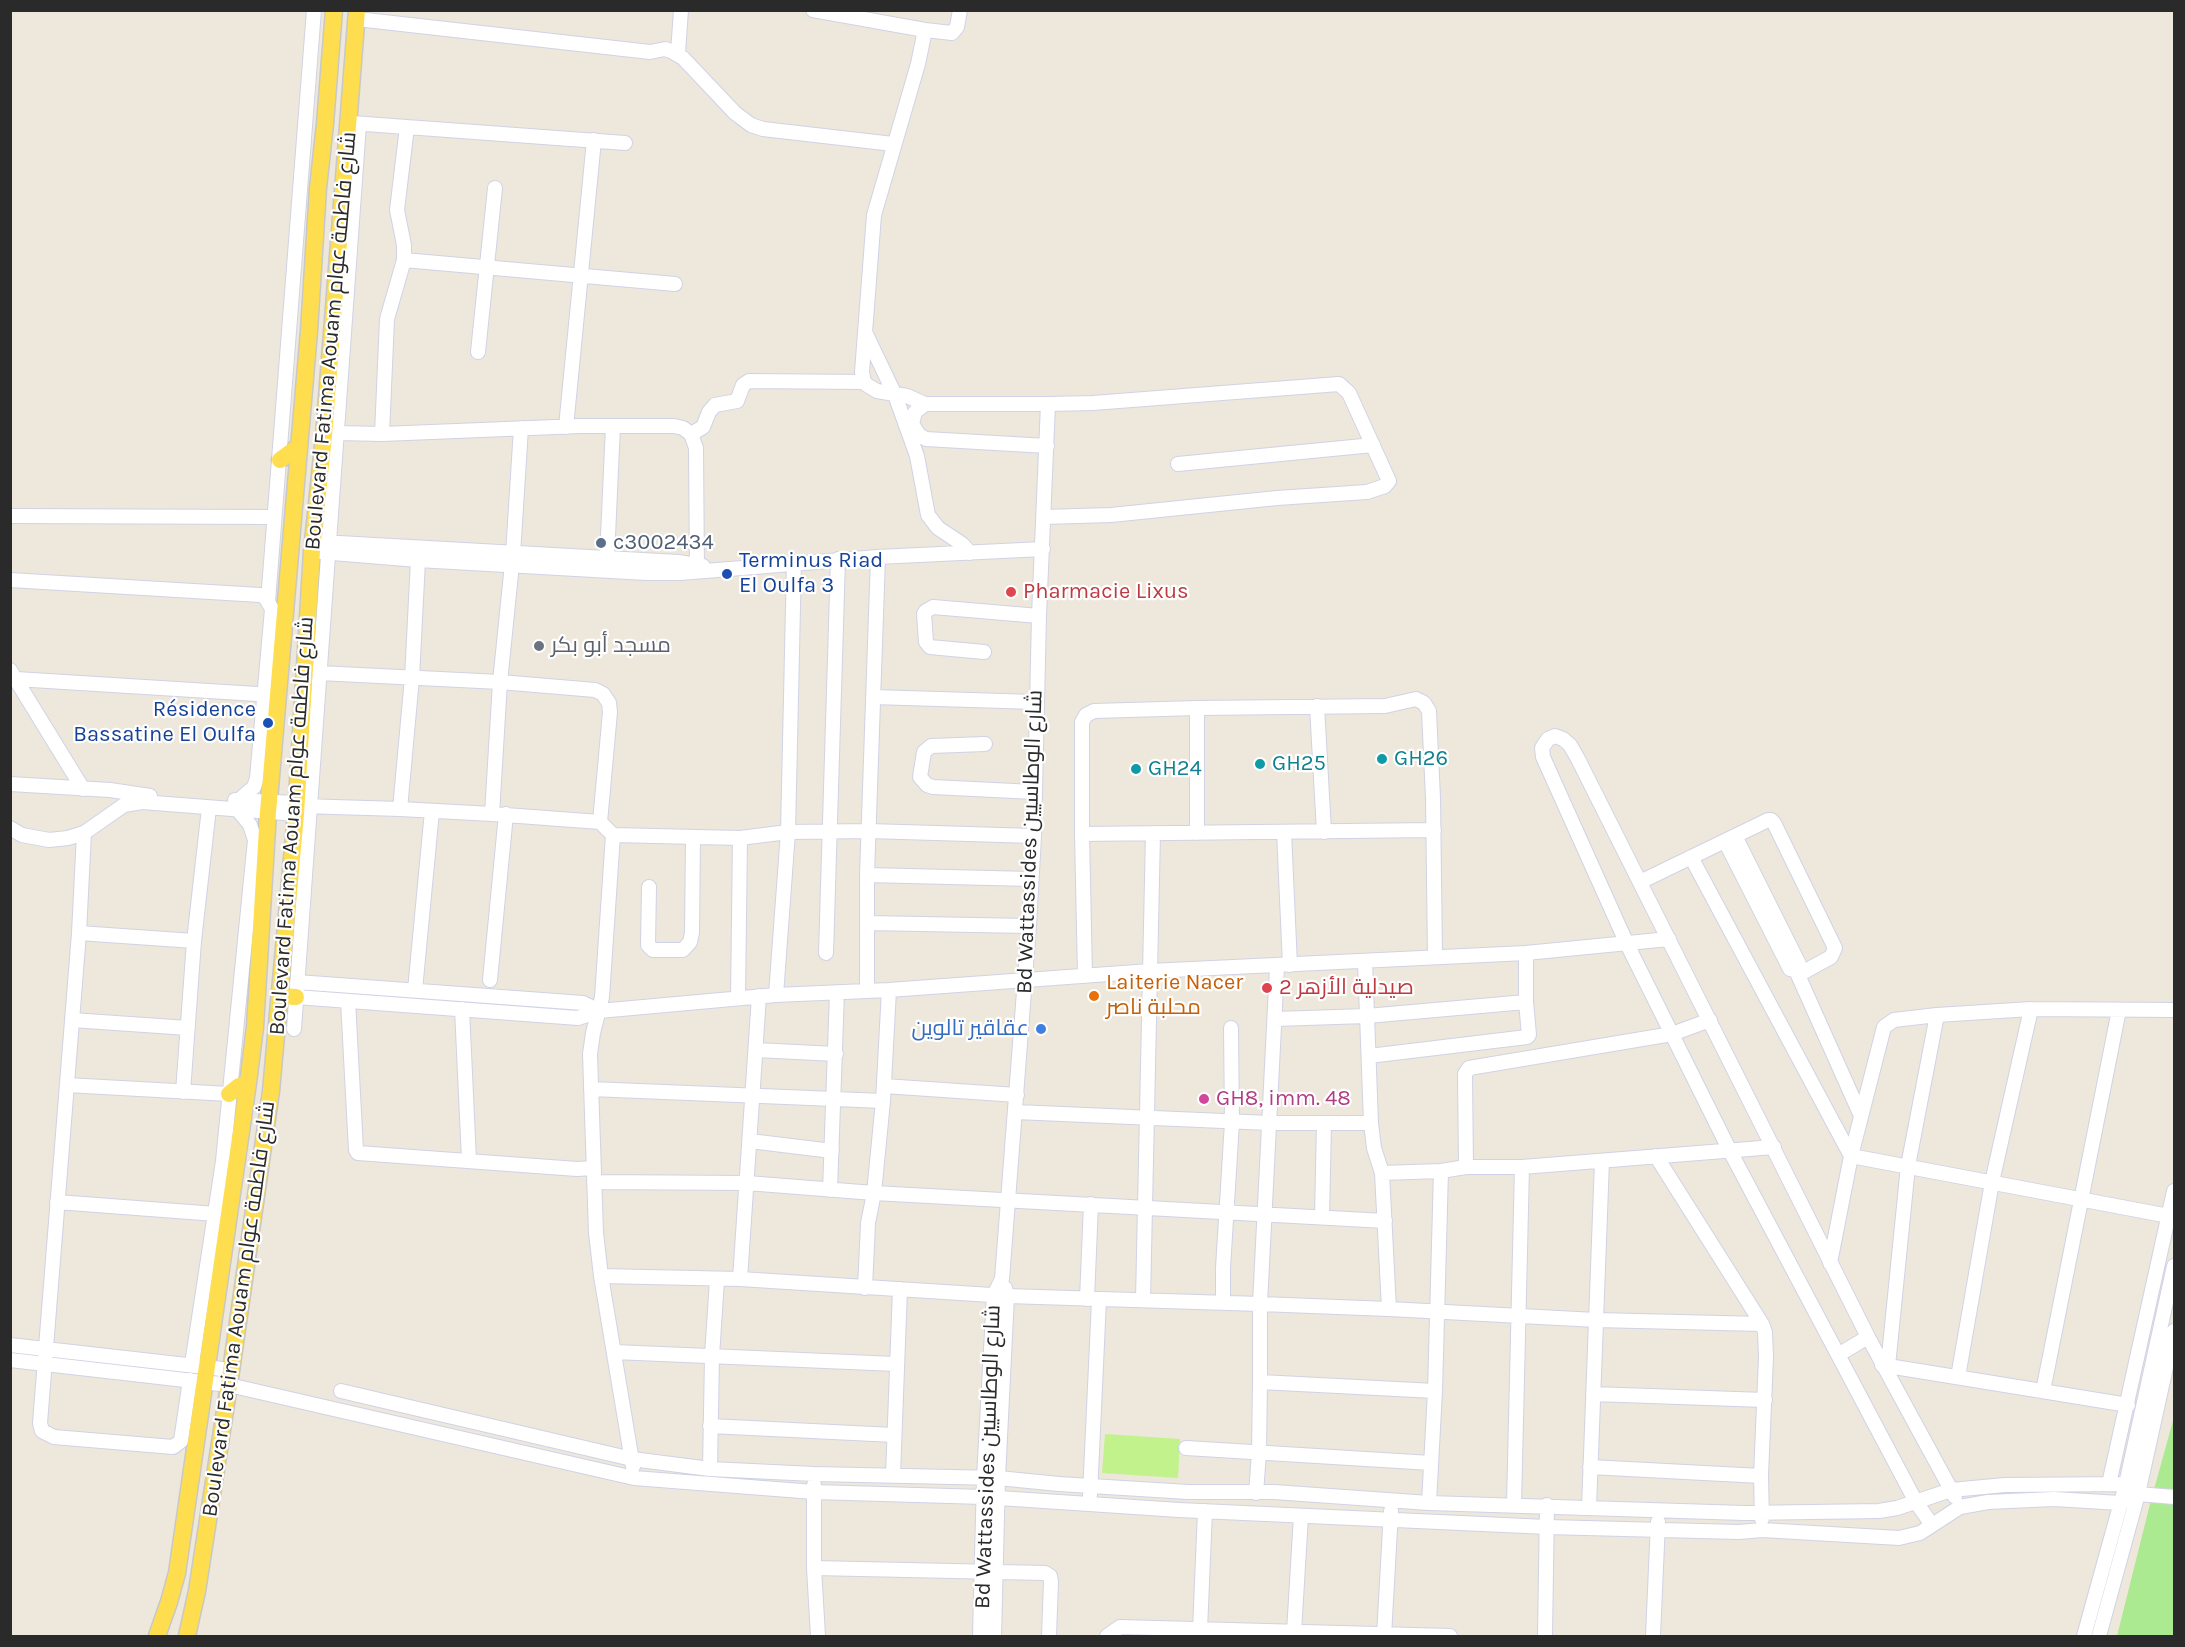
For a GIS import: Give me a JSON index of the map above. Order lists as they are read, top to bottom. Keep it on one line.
{"streets":{"main road":["Boulevard Fatima Aouam شارع فاطمة عوام"],"street":["Bd Wattassides شارع الوطاسيين"]},"places":["c3002434","Terminus Riad El Oulfa 3","Pharmacie Lixus","مسجد أبو بكر","Résidence Bassatine El Oulfa","GH26","GH25","GH24","صيدلية الأزهر 2","Laiterie Nacer محلبة ناصر","عقاقير تالوين","GH8, imm. 48"]}
